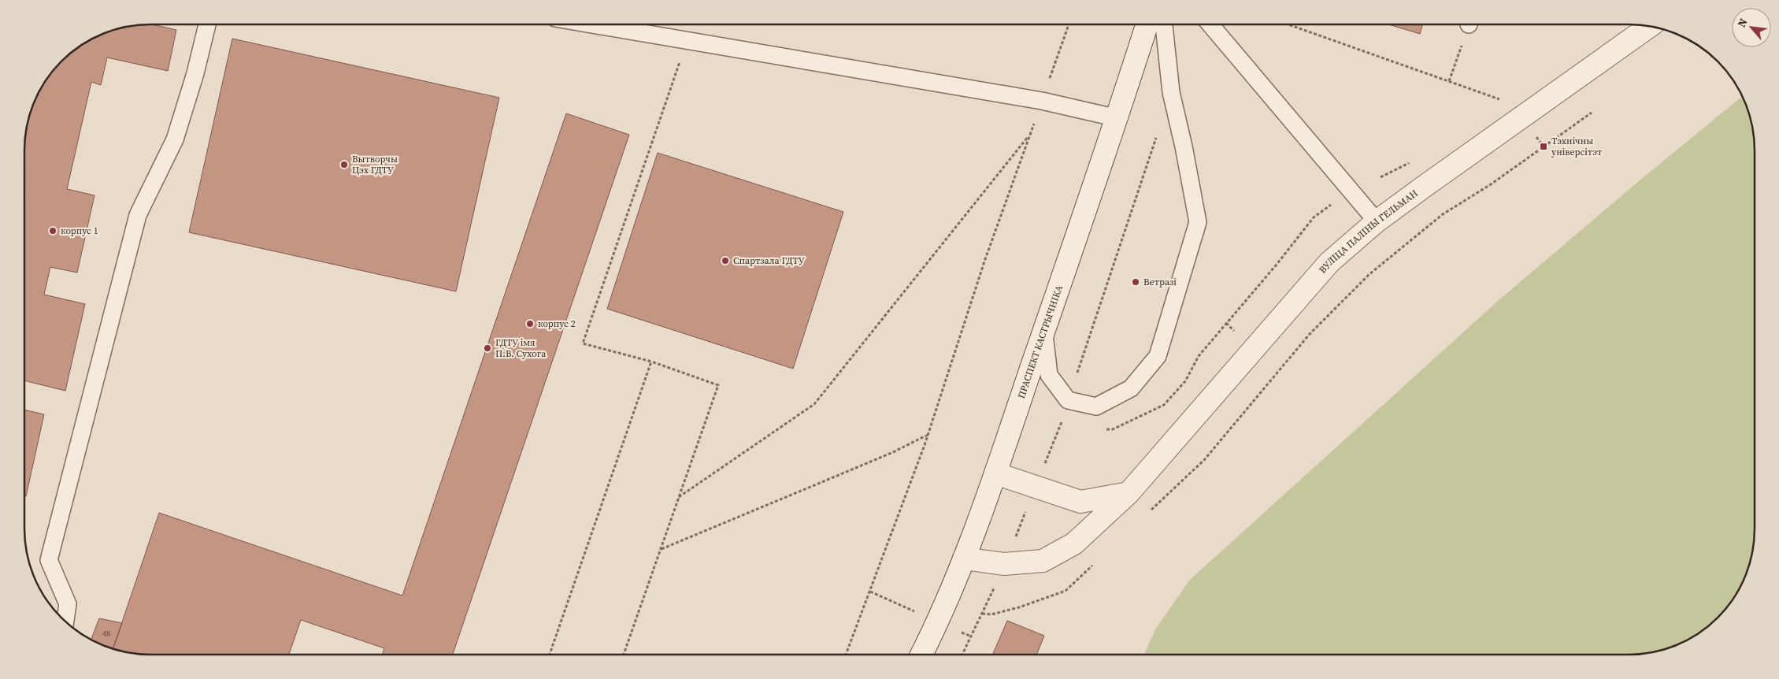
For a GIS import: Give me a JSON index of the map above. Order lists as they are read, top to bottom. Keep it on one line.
{"streets":{"street":["ВУЛІЦА ПАЛІНЫ ГЕЛЬМАН","ПРАСПЕКТ КАСТРЫЧНІКА"]},"crossings":[["ВУЛІЦА ПАЛІНЫ ГЕЛЬМАН","ПРАСПЕКТ КАСТРЫЧНІКА"]],"places":{"transit":["Тэхнічны універсітэт"],"other":["Вытворчы Цэх ГДТУ","корпус 1","Спартзала ГДТУ","Ветразі","корпус 2","ГДТУ імя П.В. Сухога"]},"house_numbers":["48"],"north":"top left"}
